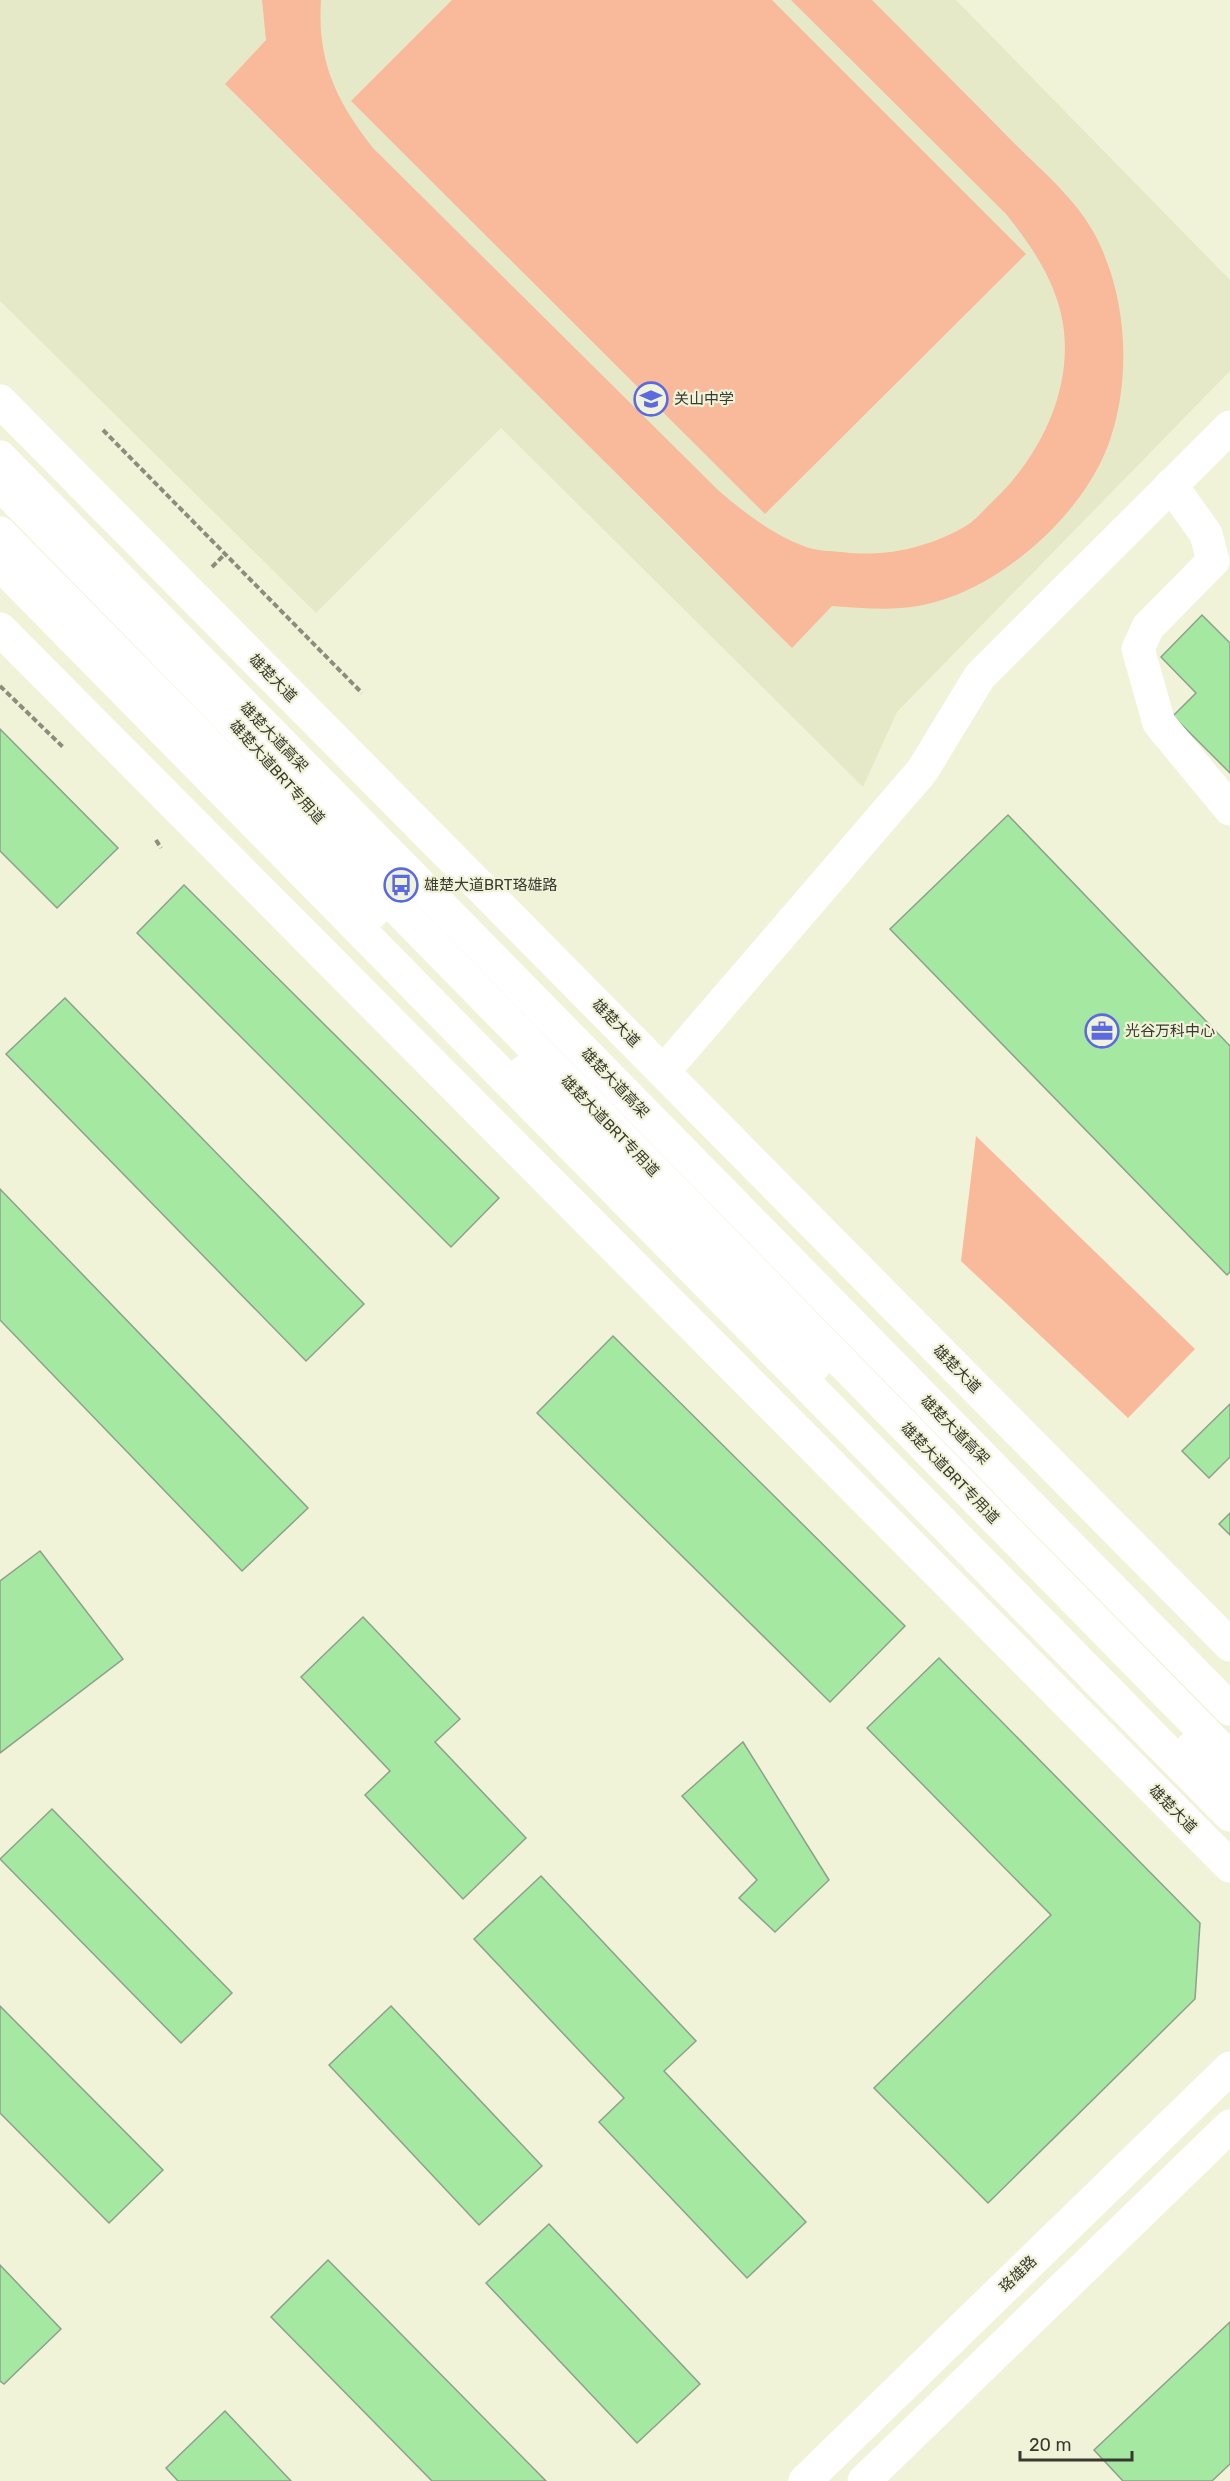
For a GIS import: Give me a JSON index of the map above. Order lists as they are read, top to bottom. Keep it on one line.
{"streets":{"main road":["雄楚大道","雄楚大道高架","雄楚大道BRT专用道","珞雄路"]},"places":{"school or university":["关山中学"],"bus stop":["雄楚大道BRT珞雄路"],"office":["光谷万科中心"]},"scale_bar":"20 m"}
